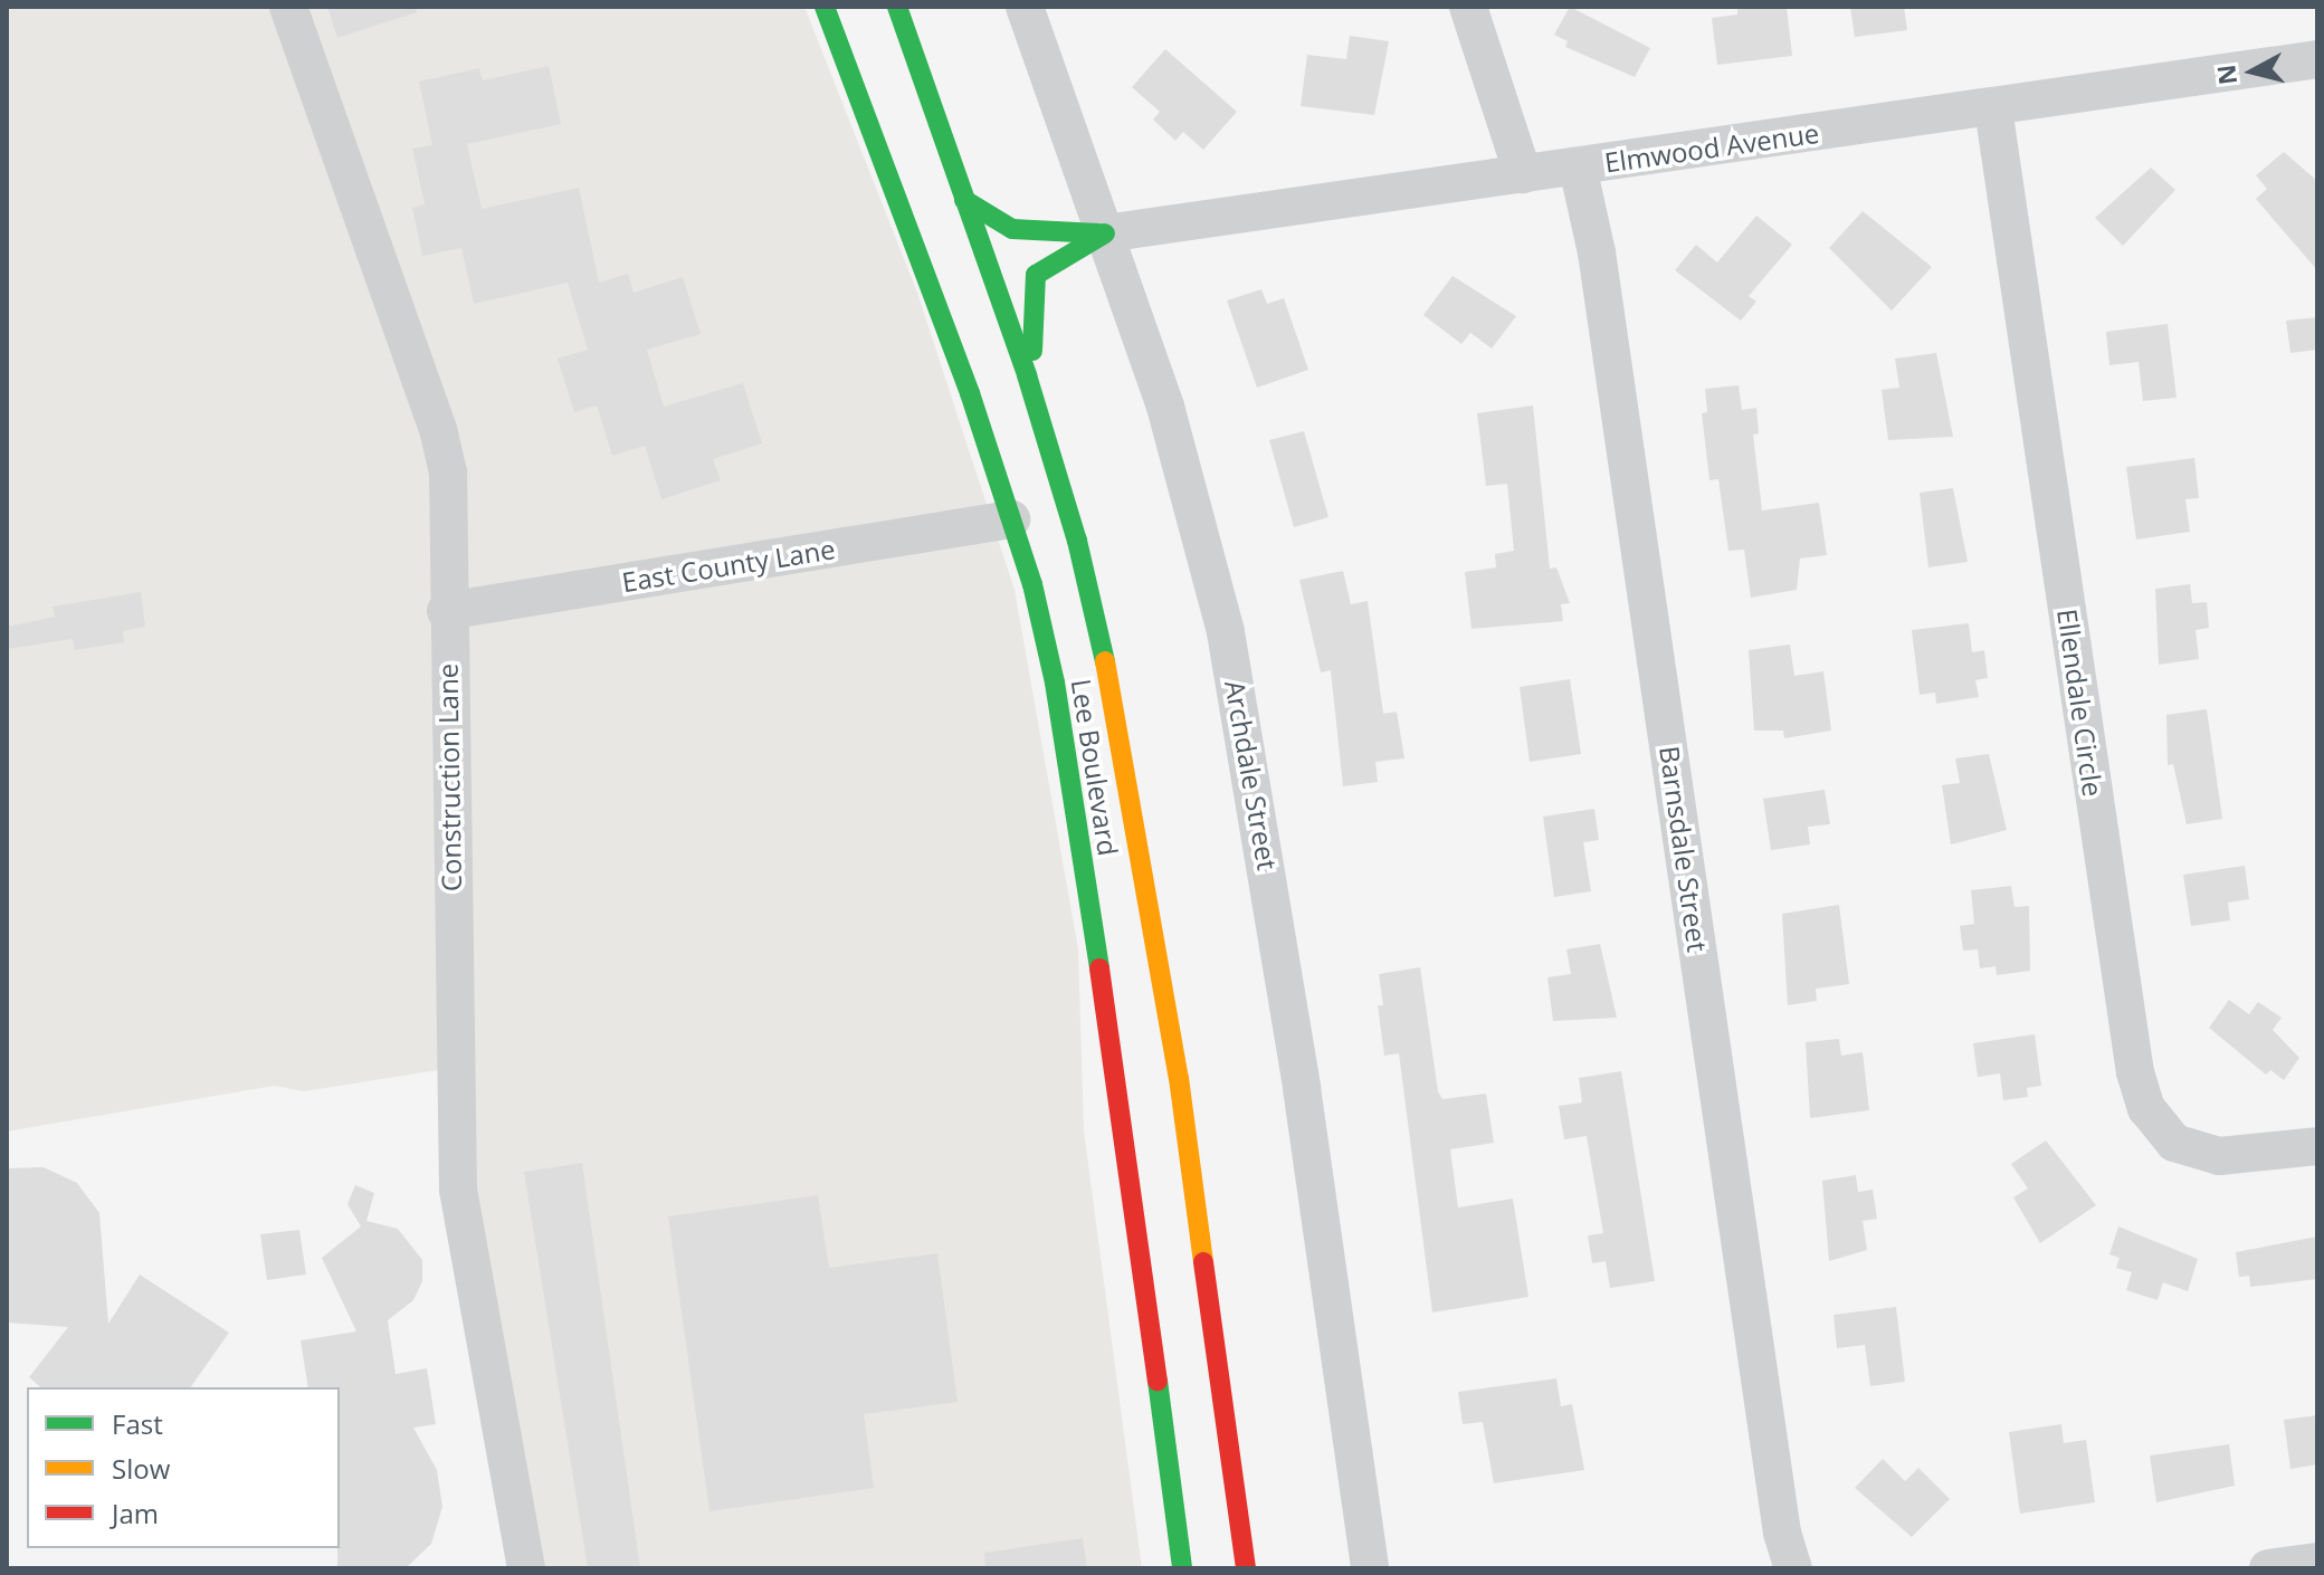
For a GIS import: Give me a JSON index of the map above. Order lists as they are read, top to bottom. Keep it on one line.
{"streets":{"main road":["Lee Boulevard"],"street":["Elmwood Avenue","East County Lane","Ellendale Circle","Archdale Street","Construction Lane","Barnsdale Street"]},"crossings":[["Elmwood Avenue","Ellendale Circle"],["Elmwood Avenue","Archdale Street"],["Elmwood Avenue","Barnsdale Street"],["East County Lane","Lee Boulevard"],["East County Lane","Construction Lane"]],"legend":["Fast","Slow","Jam"],"north":"left"}
